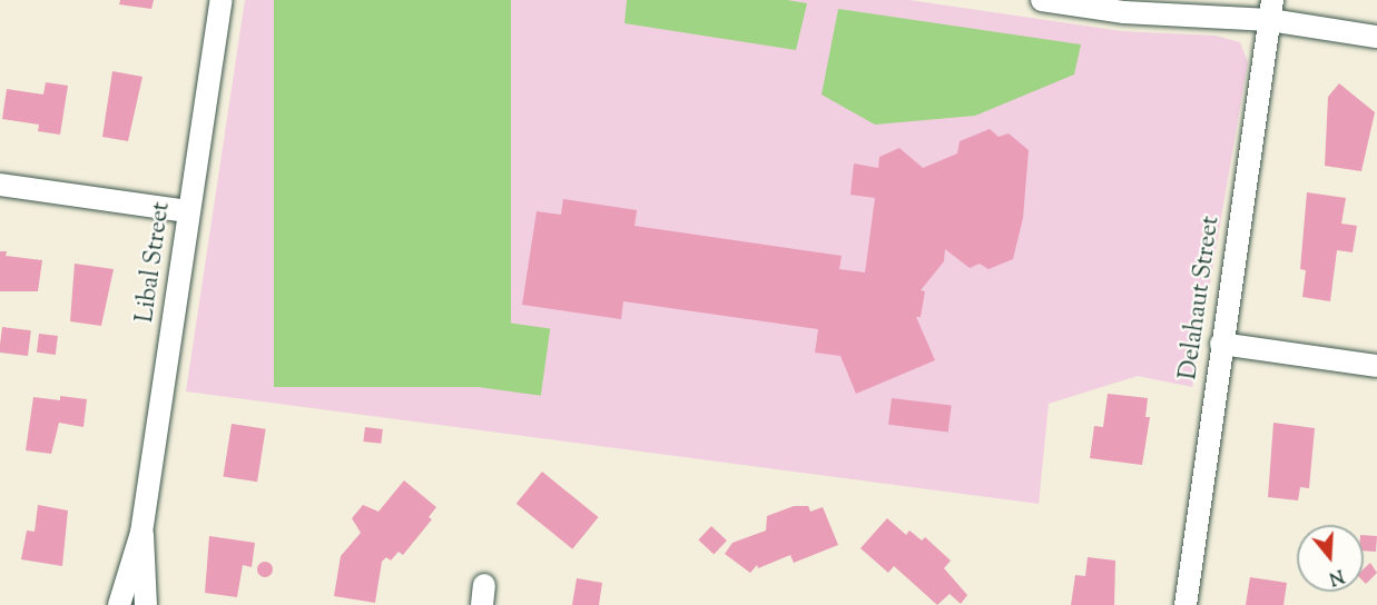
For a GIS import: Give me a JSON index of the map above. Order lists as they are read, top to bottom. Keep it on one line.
{"streets":{"street":["Libal Street","Delahaut Street"]},"north":"bottom"}
